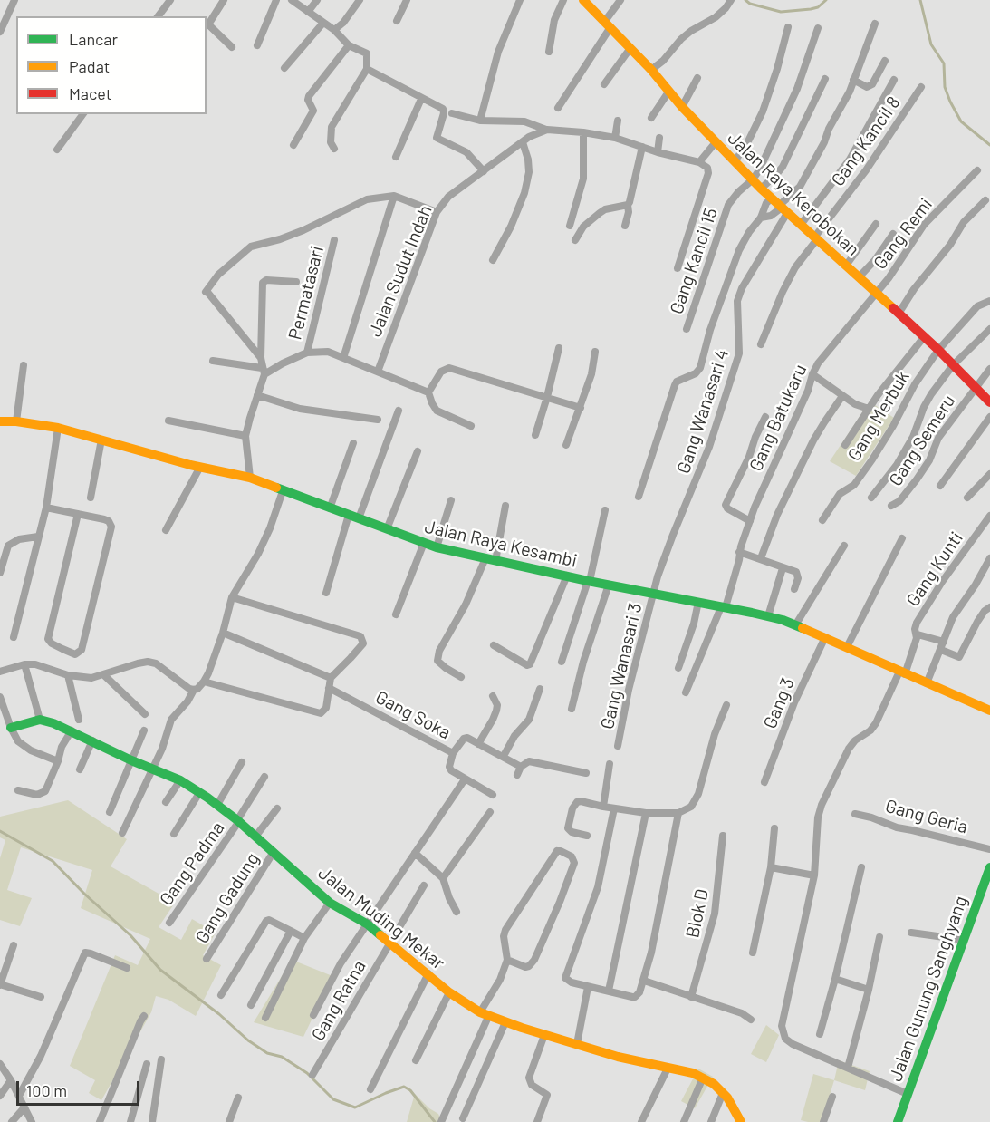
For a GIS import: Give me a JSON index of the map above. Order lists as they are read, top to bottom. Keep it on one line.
{"streets":{"street":["Gang Kancil 8","Jalan Raya Kerobokan","Gang Remi","Gang Kancil 15","Jalan Sudut Indah","Permatasari","Gang Wanasari 4","Gang Merbuk","Gang Batukaru","Gang Semeru","Jalan Raya Kesambi","Gang Kunti","Gang Wanasari 3","Gang 3","Gang Soka","Gang Geria","Gang Padma","Gang Gadung","Blok D","Jalan Muding Mekar","Jalan Gunung Sanghyang","Gang Ratna"]},"crossings":[["Gang Kancil 8","Jalan Raya Kerobokan"],["Jalan Raya Kerobokan","Gang Remi"],["Jalan Raya Kerobokan","Gang Kancil 15"],["Jalan Raya Kerobokan","Gang Wanasari 4"],["Jalan Raya Kerobokan","Gang Merbuk"],["Jalan Raya Kerobokan","Gang Batukaru"],["Jalan Raya Kerobokan","Gang Semeru"],["Gang Remi","Gang Batukaru"],["Gang Wanasari 4","Jalan Raya Kesambi"],["Gang Wanasari 4","Gang Wanasari 3"],["Gang Batukaru","Jalan Raya Kesambi"],["Jalan Raya Kesambi","Gang Kunti"],["Jalan Raya Kesambi","Gang Wanasari 3"],["Jalan Raya Kesambi","Gang 3"],["Gang Kunti","Jalan Gunung Sanghyang"],["Gang Padma","Jalan Muding Mekar"],["Gang Gadung","Jalan Muding Mekar"],["Jalan Muding Mekar","Gang Ratna"]],"legend":["Lancar","Padat","Macet"],"scale_bar":"100 m"}
